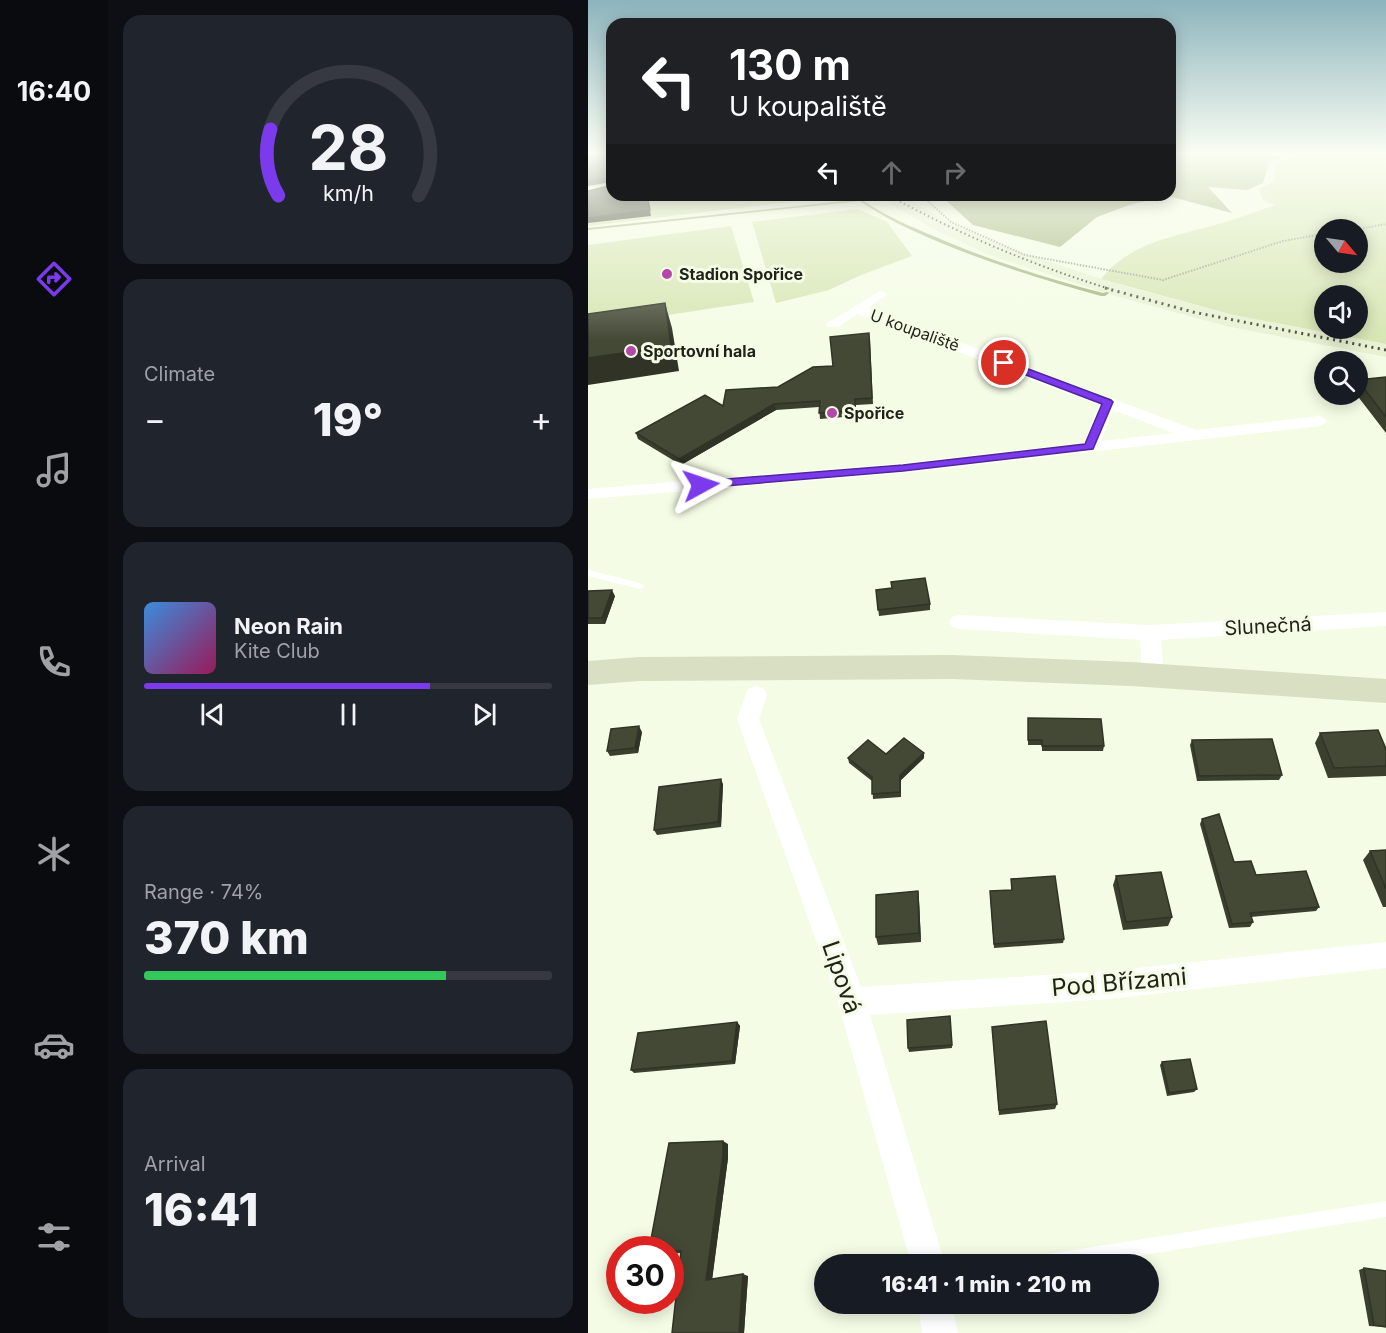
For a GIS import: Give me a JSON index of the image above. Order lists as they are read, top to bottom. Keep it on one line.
{"streets":{"street":["U koupaliště","Slunečná","Lipová","Pod Břízami"]},"crossings":[["Lipová","Pod Břízami"]],"places":["Stadion Spořice","Sportovní hala","Spořice"],"north":"bottom right","page":{"tabs":"16:40","turn":["130 m","U koupaliště"],"tile":["Climate",["Range · 74%","370 km"],["Arrival","16:41"]],"heat":["−","19°","+"],"song":["Neon Rain","Kite Club"],"limit":"30","trip":"16:41 · 1 min · 210 m","gauge":["28","km/h"]}}
